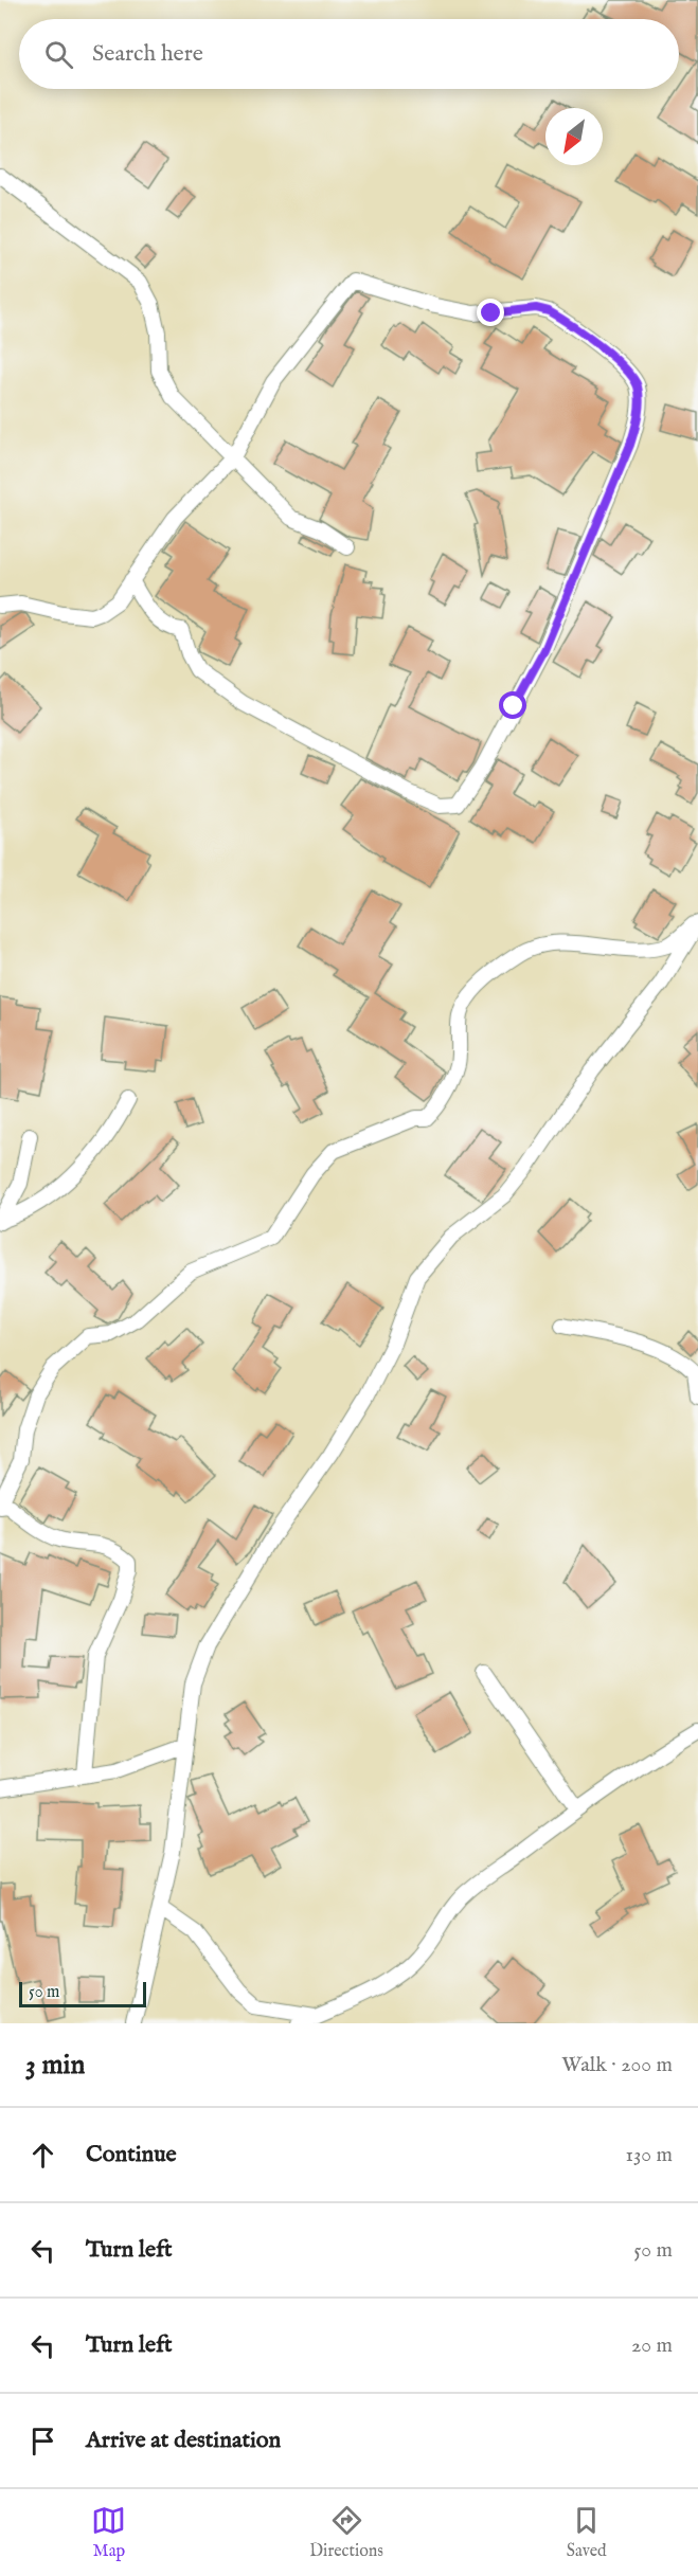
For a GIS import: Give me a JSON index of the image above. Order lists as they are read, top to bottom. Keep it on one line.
{"scale_bar":"50 m","north":"bottom left","page":{"search":"Search here","scale":"50 m","heading":["3 min","Walk · 200 m"],"list":[["Continue","130 m"],["Turn left","50 m"],["Turn left","20 m"],"Arrive at destination"],"nav":["Map","Directions","Saved"]}}
